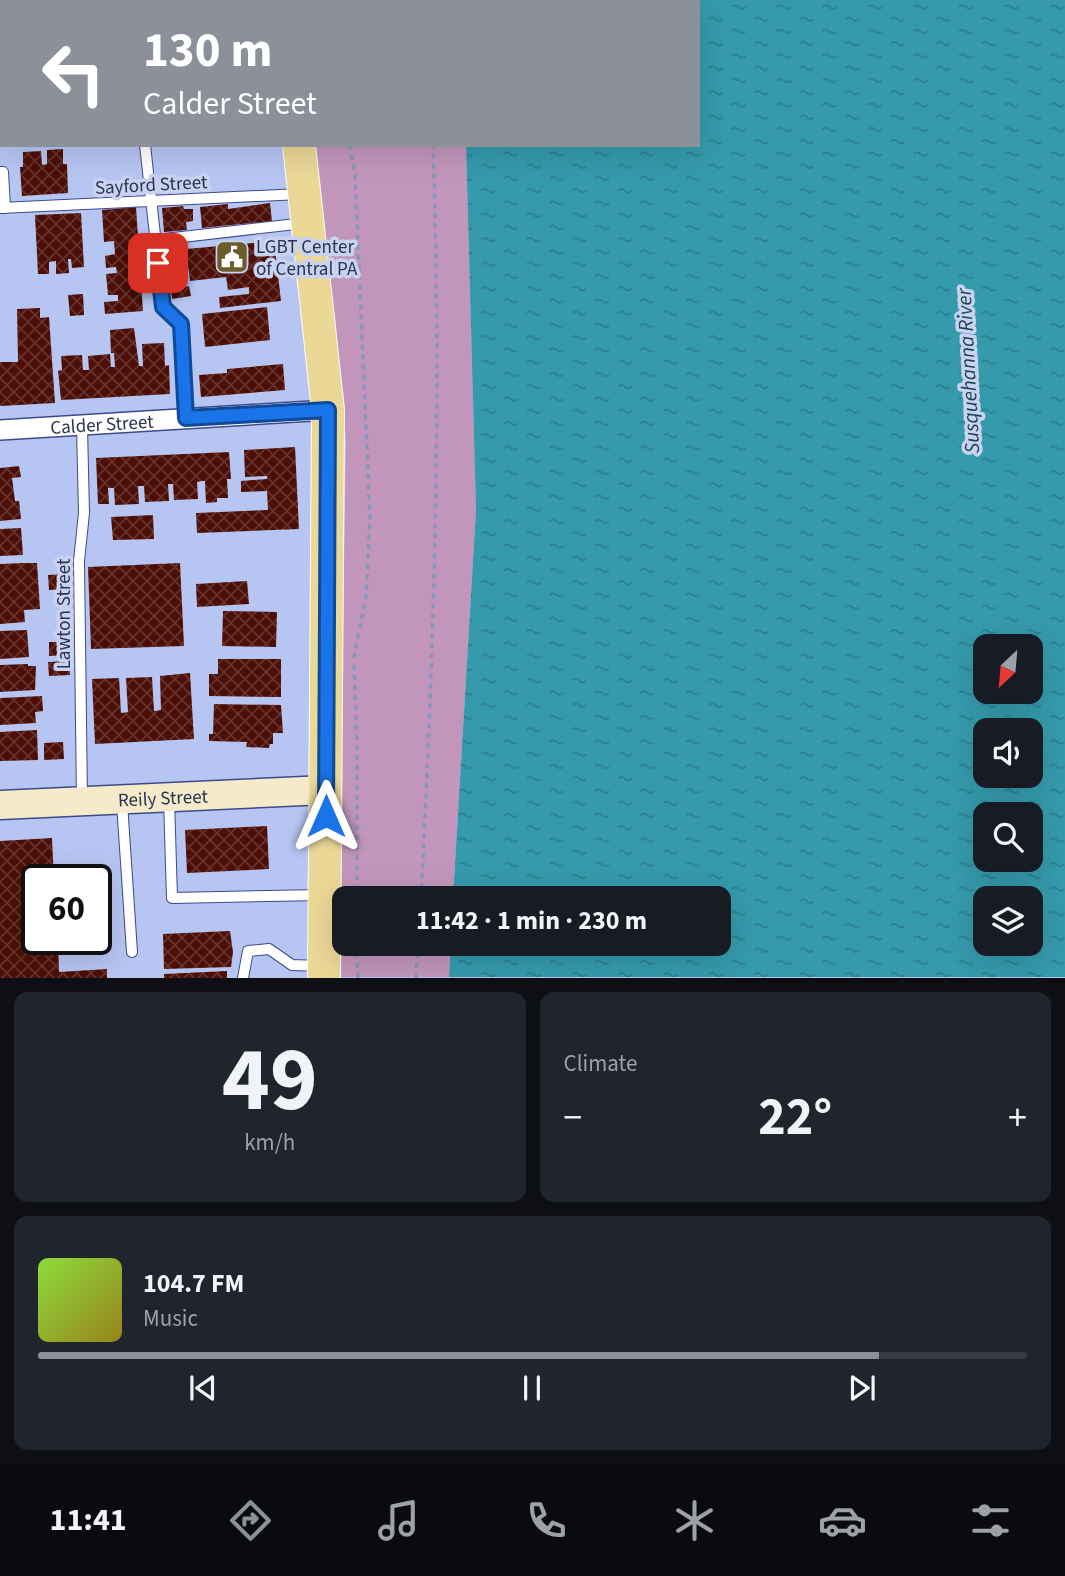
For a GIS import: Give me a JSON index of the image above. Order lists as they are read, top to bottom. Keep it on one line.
{"streets":{"main road":["Reily Street"],"street":["Calder Street"],"lane":["Sayford Street","Lawton Street"]},"crossings":[["Calder Street","Lawton Street"],["Lawton Street","Reily Street"]],"water":["Susquehanna River"],"places":{"public building":["LGBT Center of Central PA"]},"north":"bottom left","page":{"turn":["130 m","Calder Street"],"limit":"60","trip":"11:42 · 1 min · 230 m","tile":[["49","km/h"],"Climate"],"heat":["−","22°","+"],"song":["104.7 FM","Music"],"tabs":"11:41"}}
